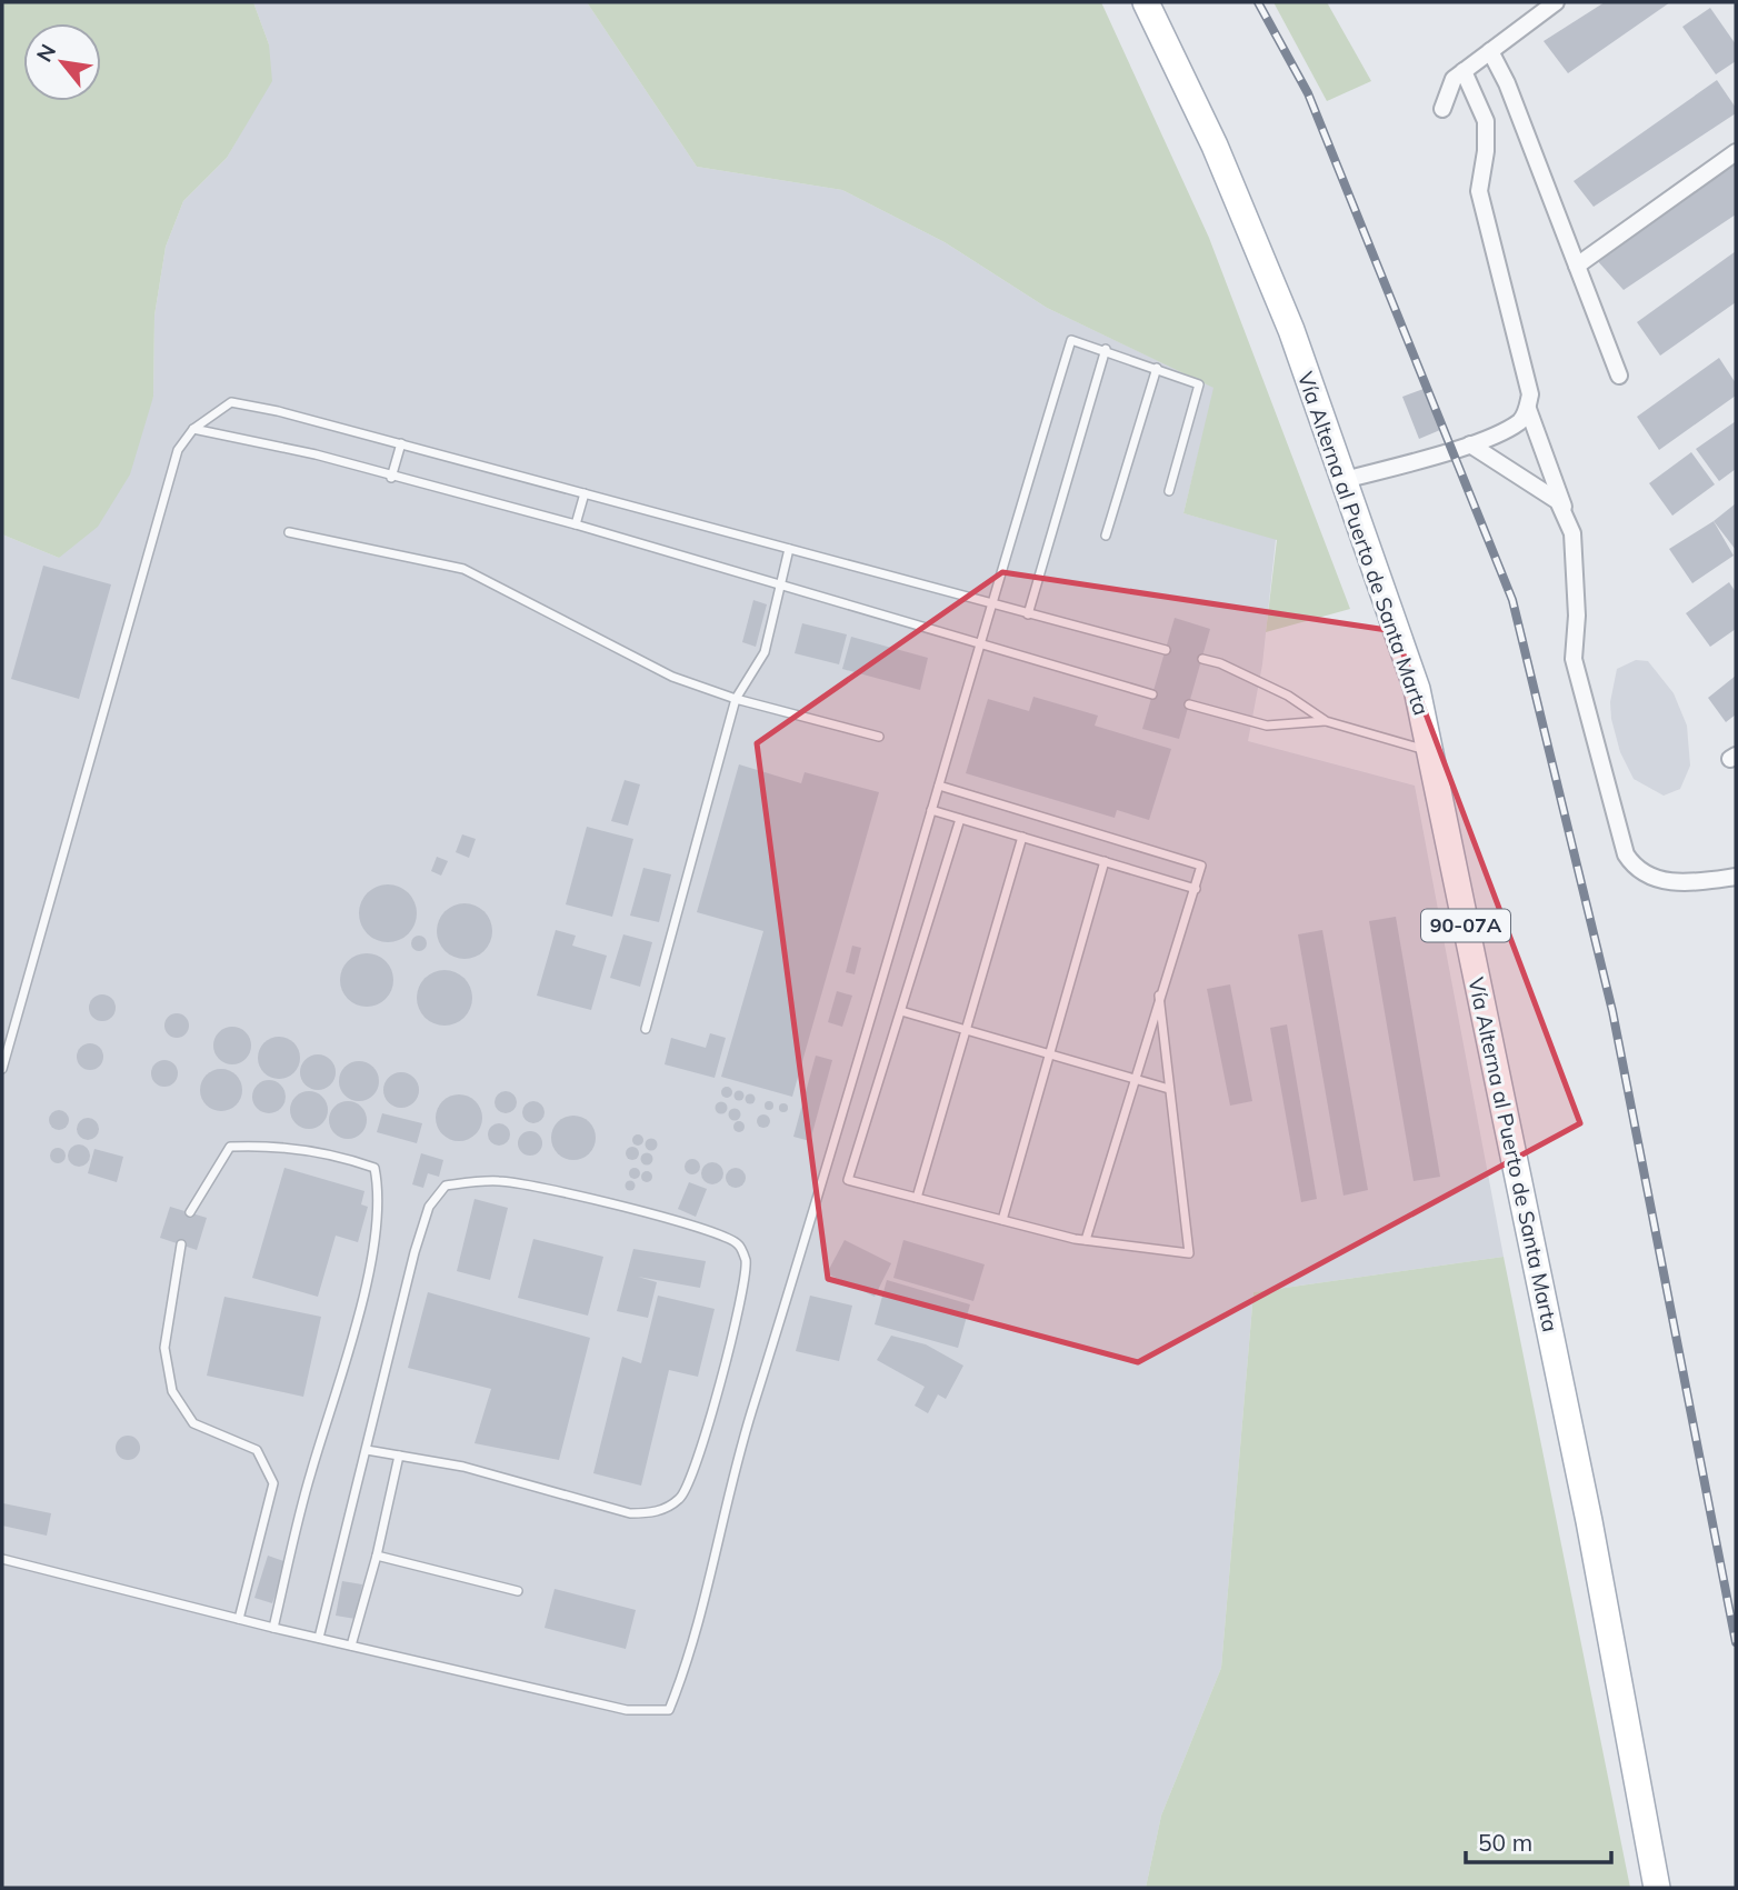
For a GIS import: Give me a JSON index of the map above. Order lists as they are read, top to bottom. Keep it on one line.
{"streets":{"main road":["Vía Alterna al Puerto de Santa Marta","90-07A"]},"scale_bar":"50 m","north":"top left"}
